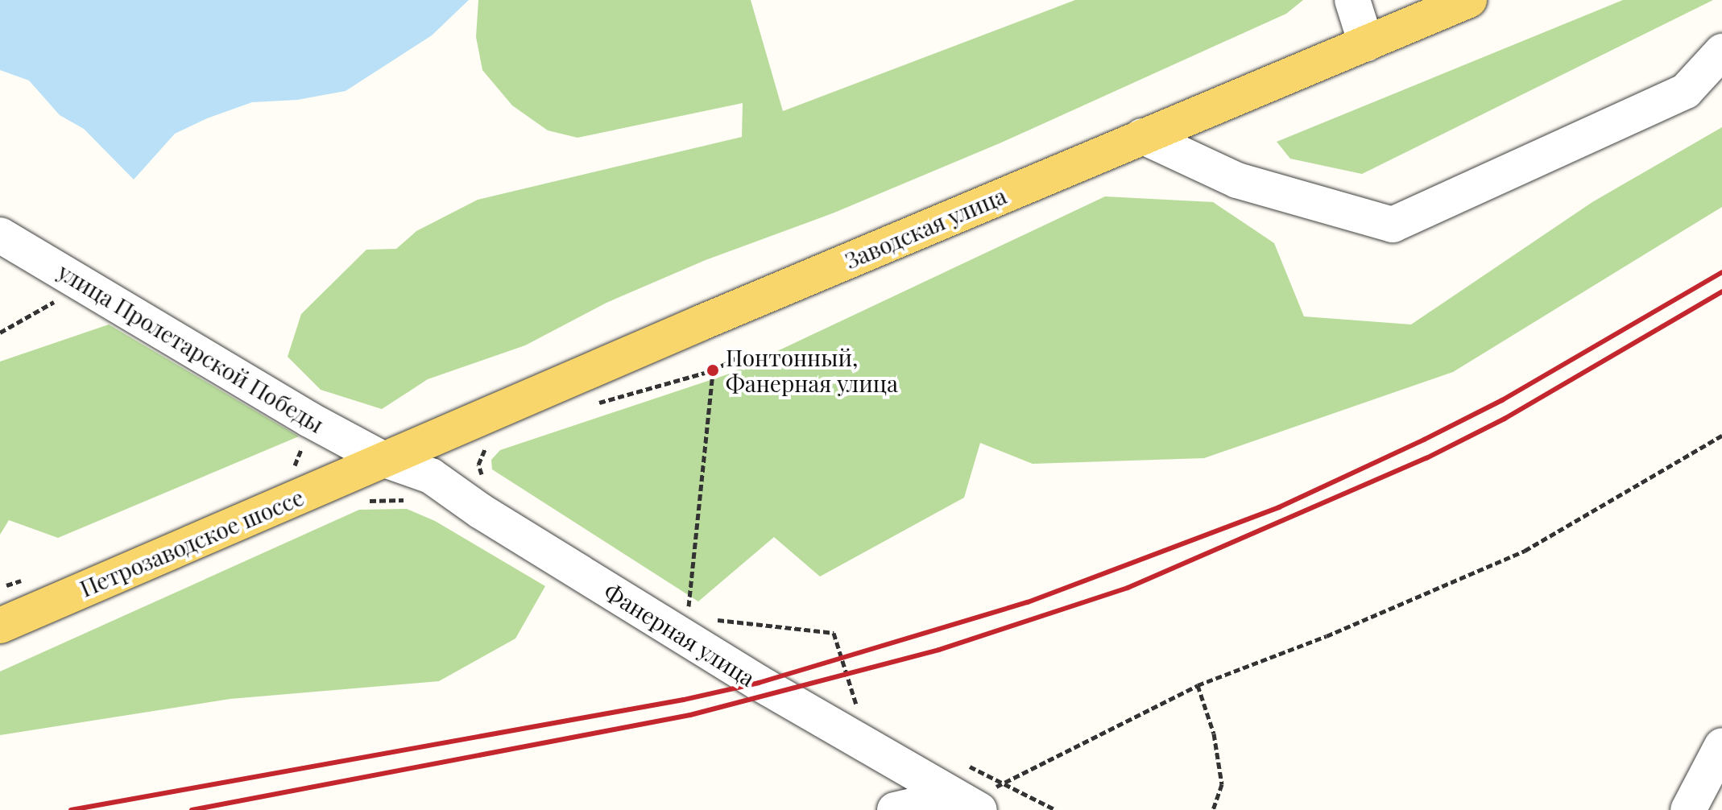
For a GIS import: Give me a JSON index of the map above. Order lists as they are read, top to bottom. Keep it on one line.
{"streets":{"main road":["Заводская улица","Петрозаводское шоссе"],"street":["улица Пролетарской Победы","Фанерная улица"]},"crossings":[["Заводская улица","улица Пролетарской Победы"],["Заводская улица","Петрозаводское шоссе"],["Заводская улица","Фанерная улица"],["улица Пролетарской Победы","Петрозаводское шоссе"],["улица Пролетарской Победы","Фанерная улица"],["Петрозаводское шоссе","Фанерная улица"]],"places":["Понтонный, Фанерная улица"]}
